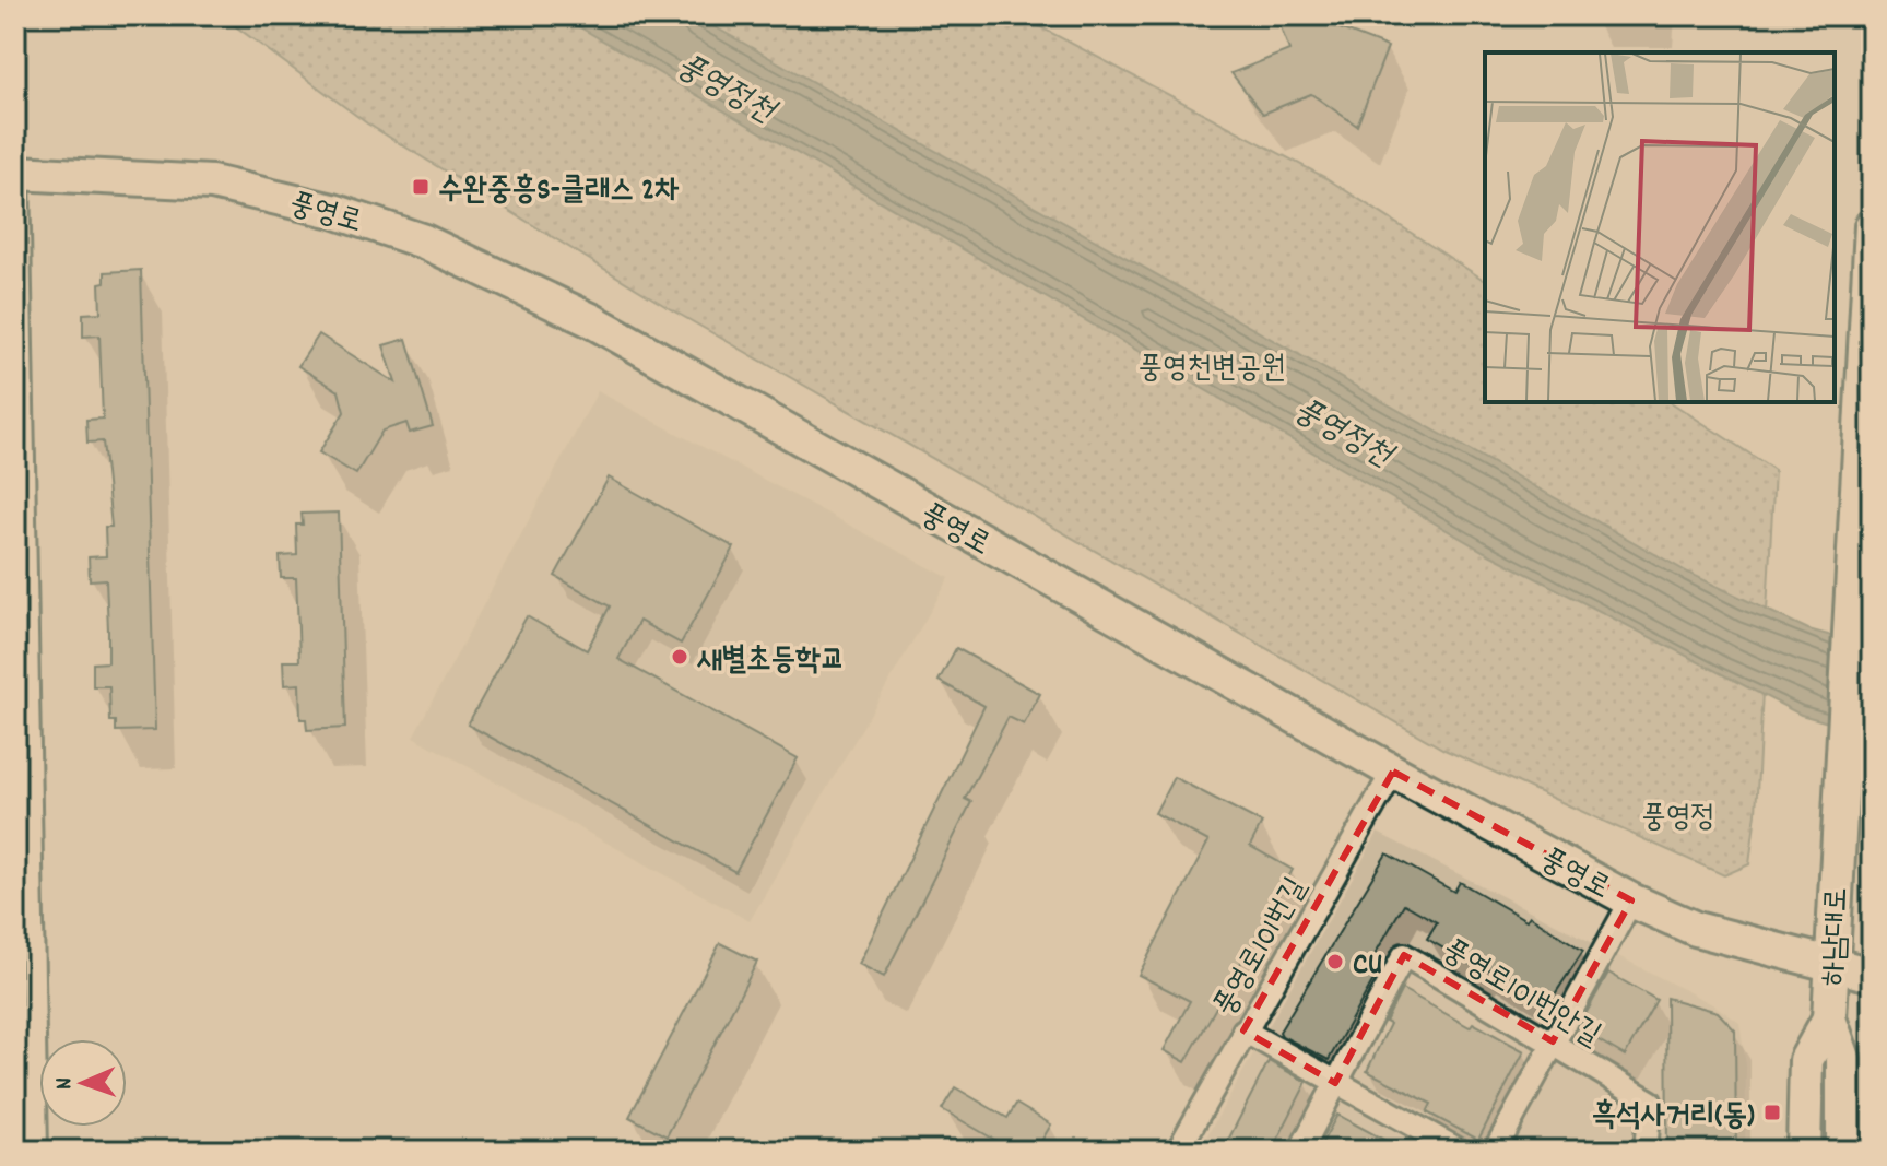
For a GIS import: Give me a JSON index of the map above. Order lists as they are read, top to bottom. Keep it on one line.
{"streets":{"main road":["풍영로","하남대로"],"street":["풍영로101번길","풍영로101번안길"]},"crossings":[["풍영로","하남대로"],["풍영로","풍영로101번길"]],"water":["풍영정천"],"parks":["풍영천변공원","풍영정"],"places":{"transit":["수완중흥S-클래스 2차","흑석사거리(동)"],"other":["새별초등학교","CU"]},"north":"left"}
